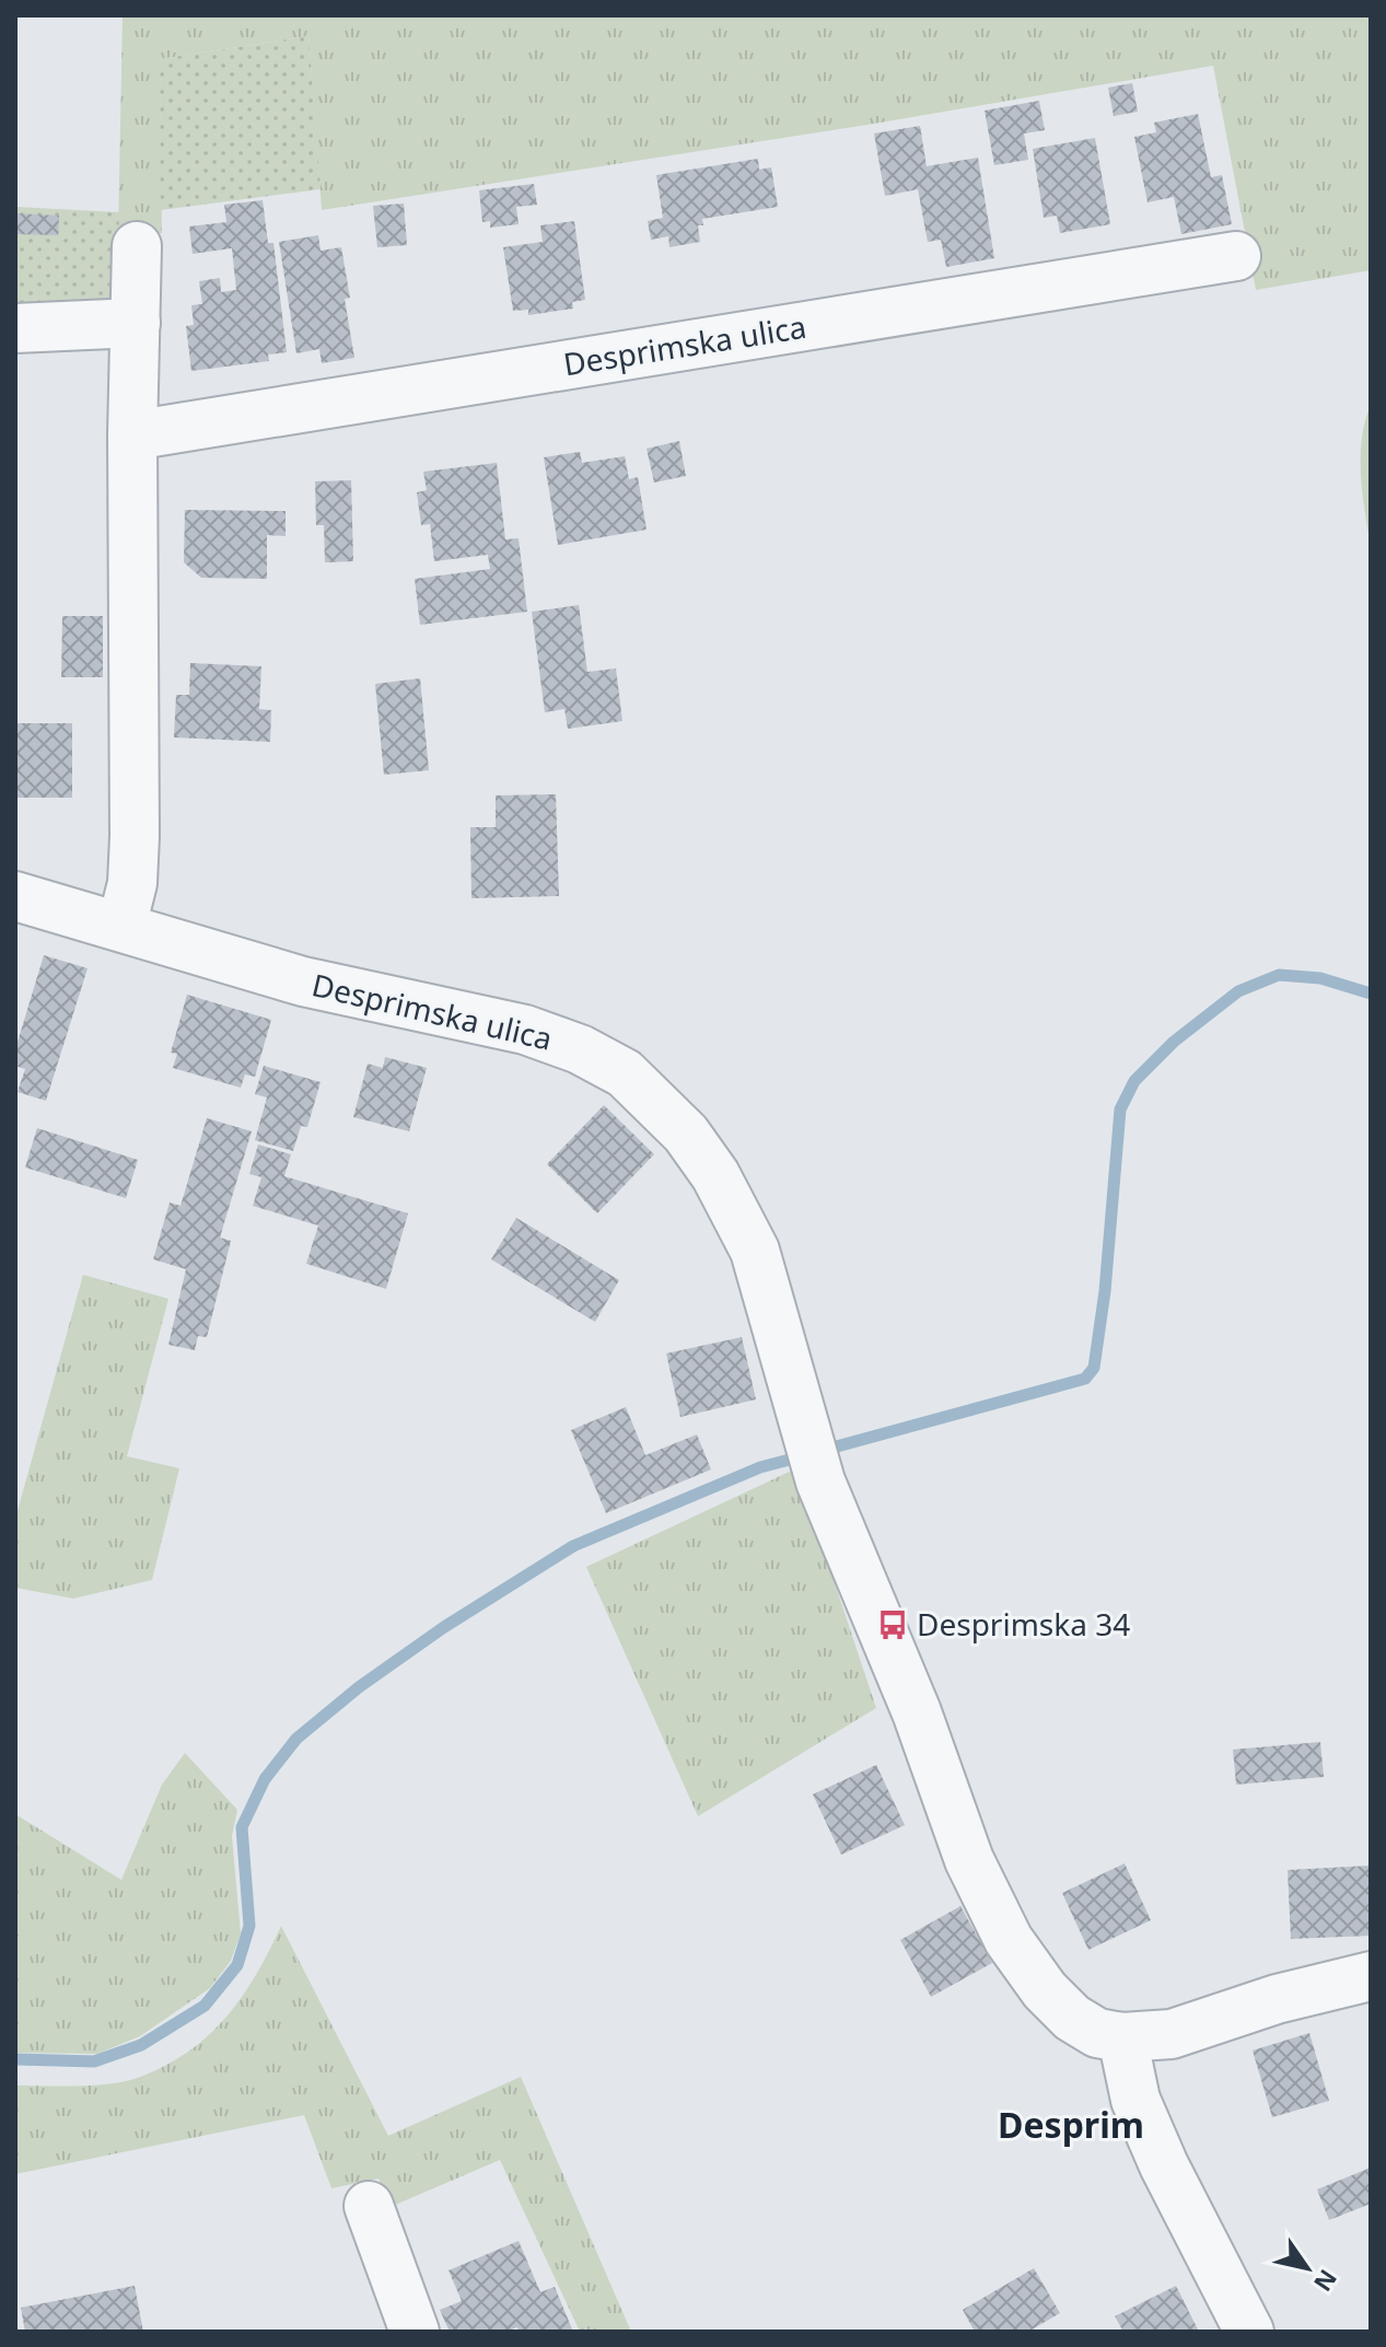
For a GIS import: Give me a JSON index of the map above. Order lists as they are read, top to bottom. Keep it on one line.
{"streets":{"street":["Desprimska ulica"]},"districts":["Desprim"],"places":{"bus stop":["Desprimska 34"]},"north":"bottom right"}
